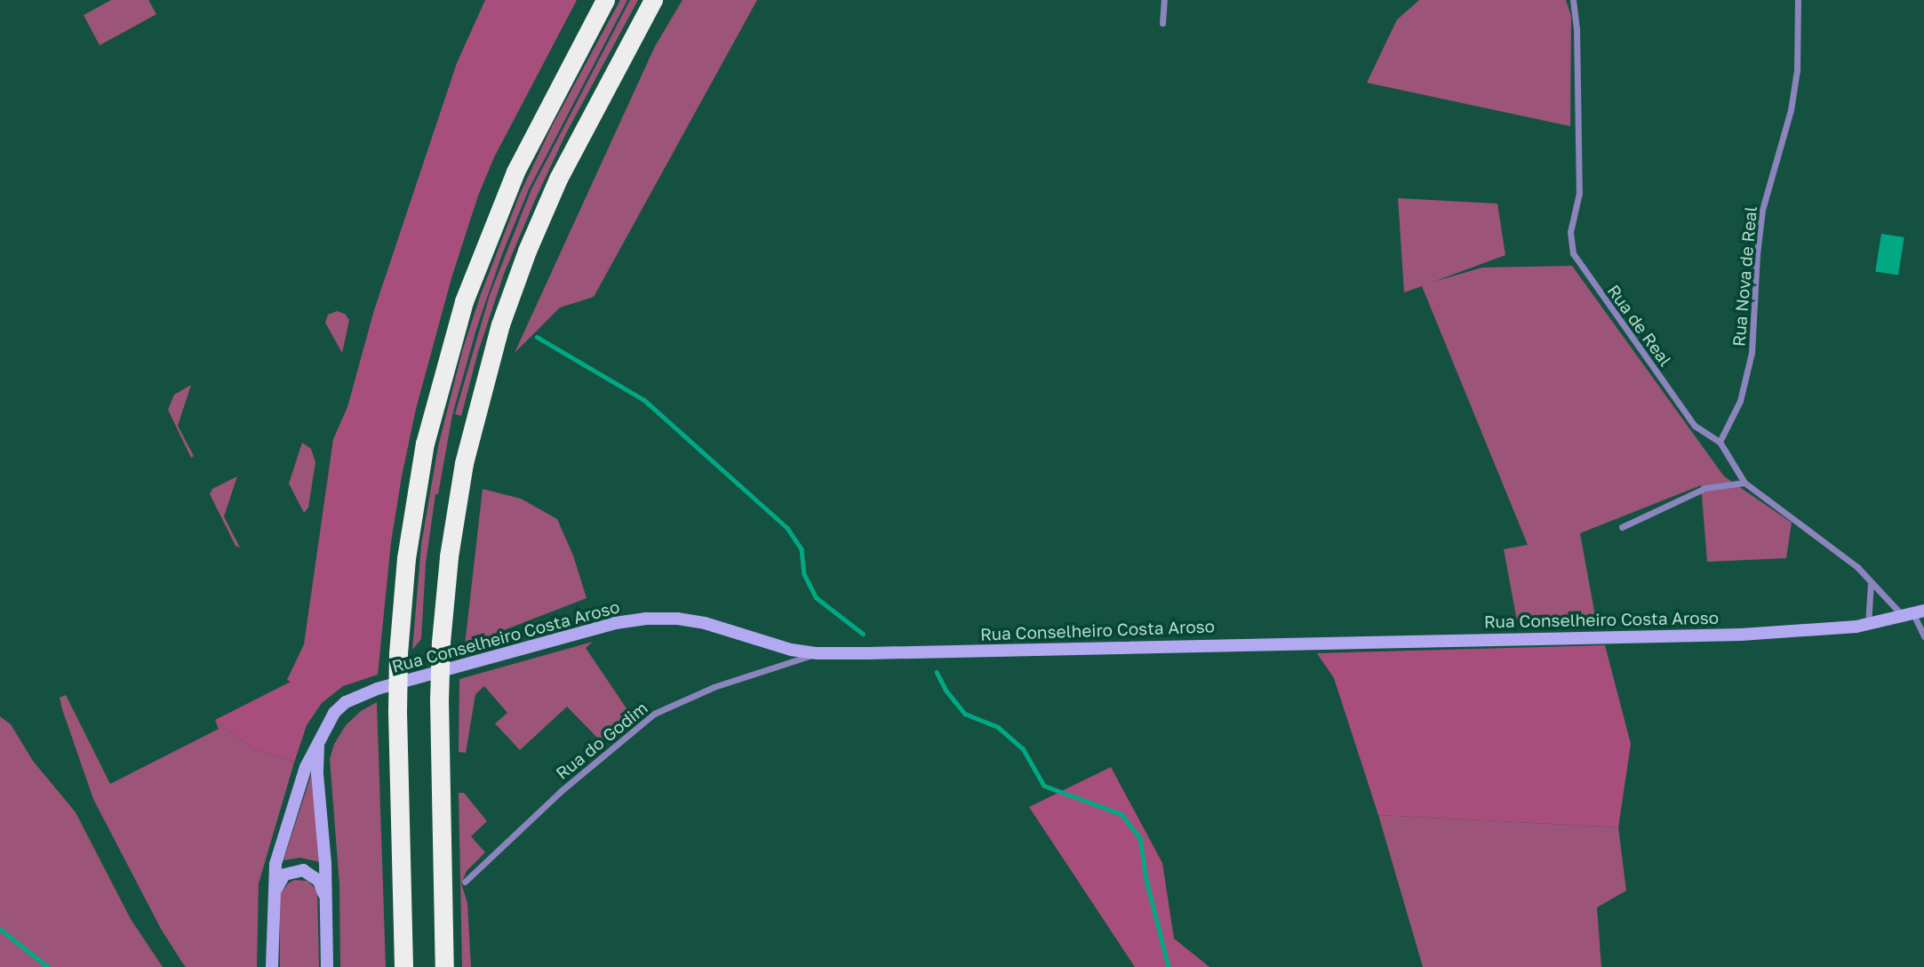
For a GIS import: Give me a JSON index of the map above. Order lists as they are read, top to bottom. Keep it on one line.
{"streets":{"main road":["Rua Conselheiro Costa Aroso"],"street":["Rua Nova de Real","Rua de Real","Rua do Godim"]},"crossings":[["Rua Nova de Real","Rua de Real"],["Rua de Real","Rua Conselheiro Costa Aroso"],["Rua Conselheiro Costa Aroso","Rua do Godim"]]}
